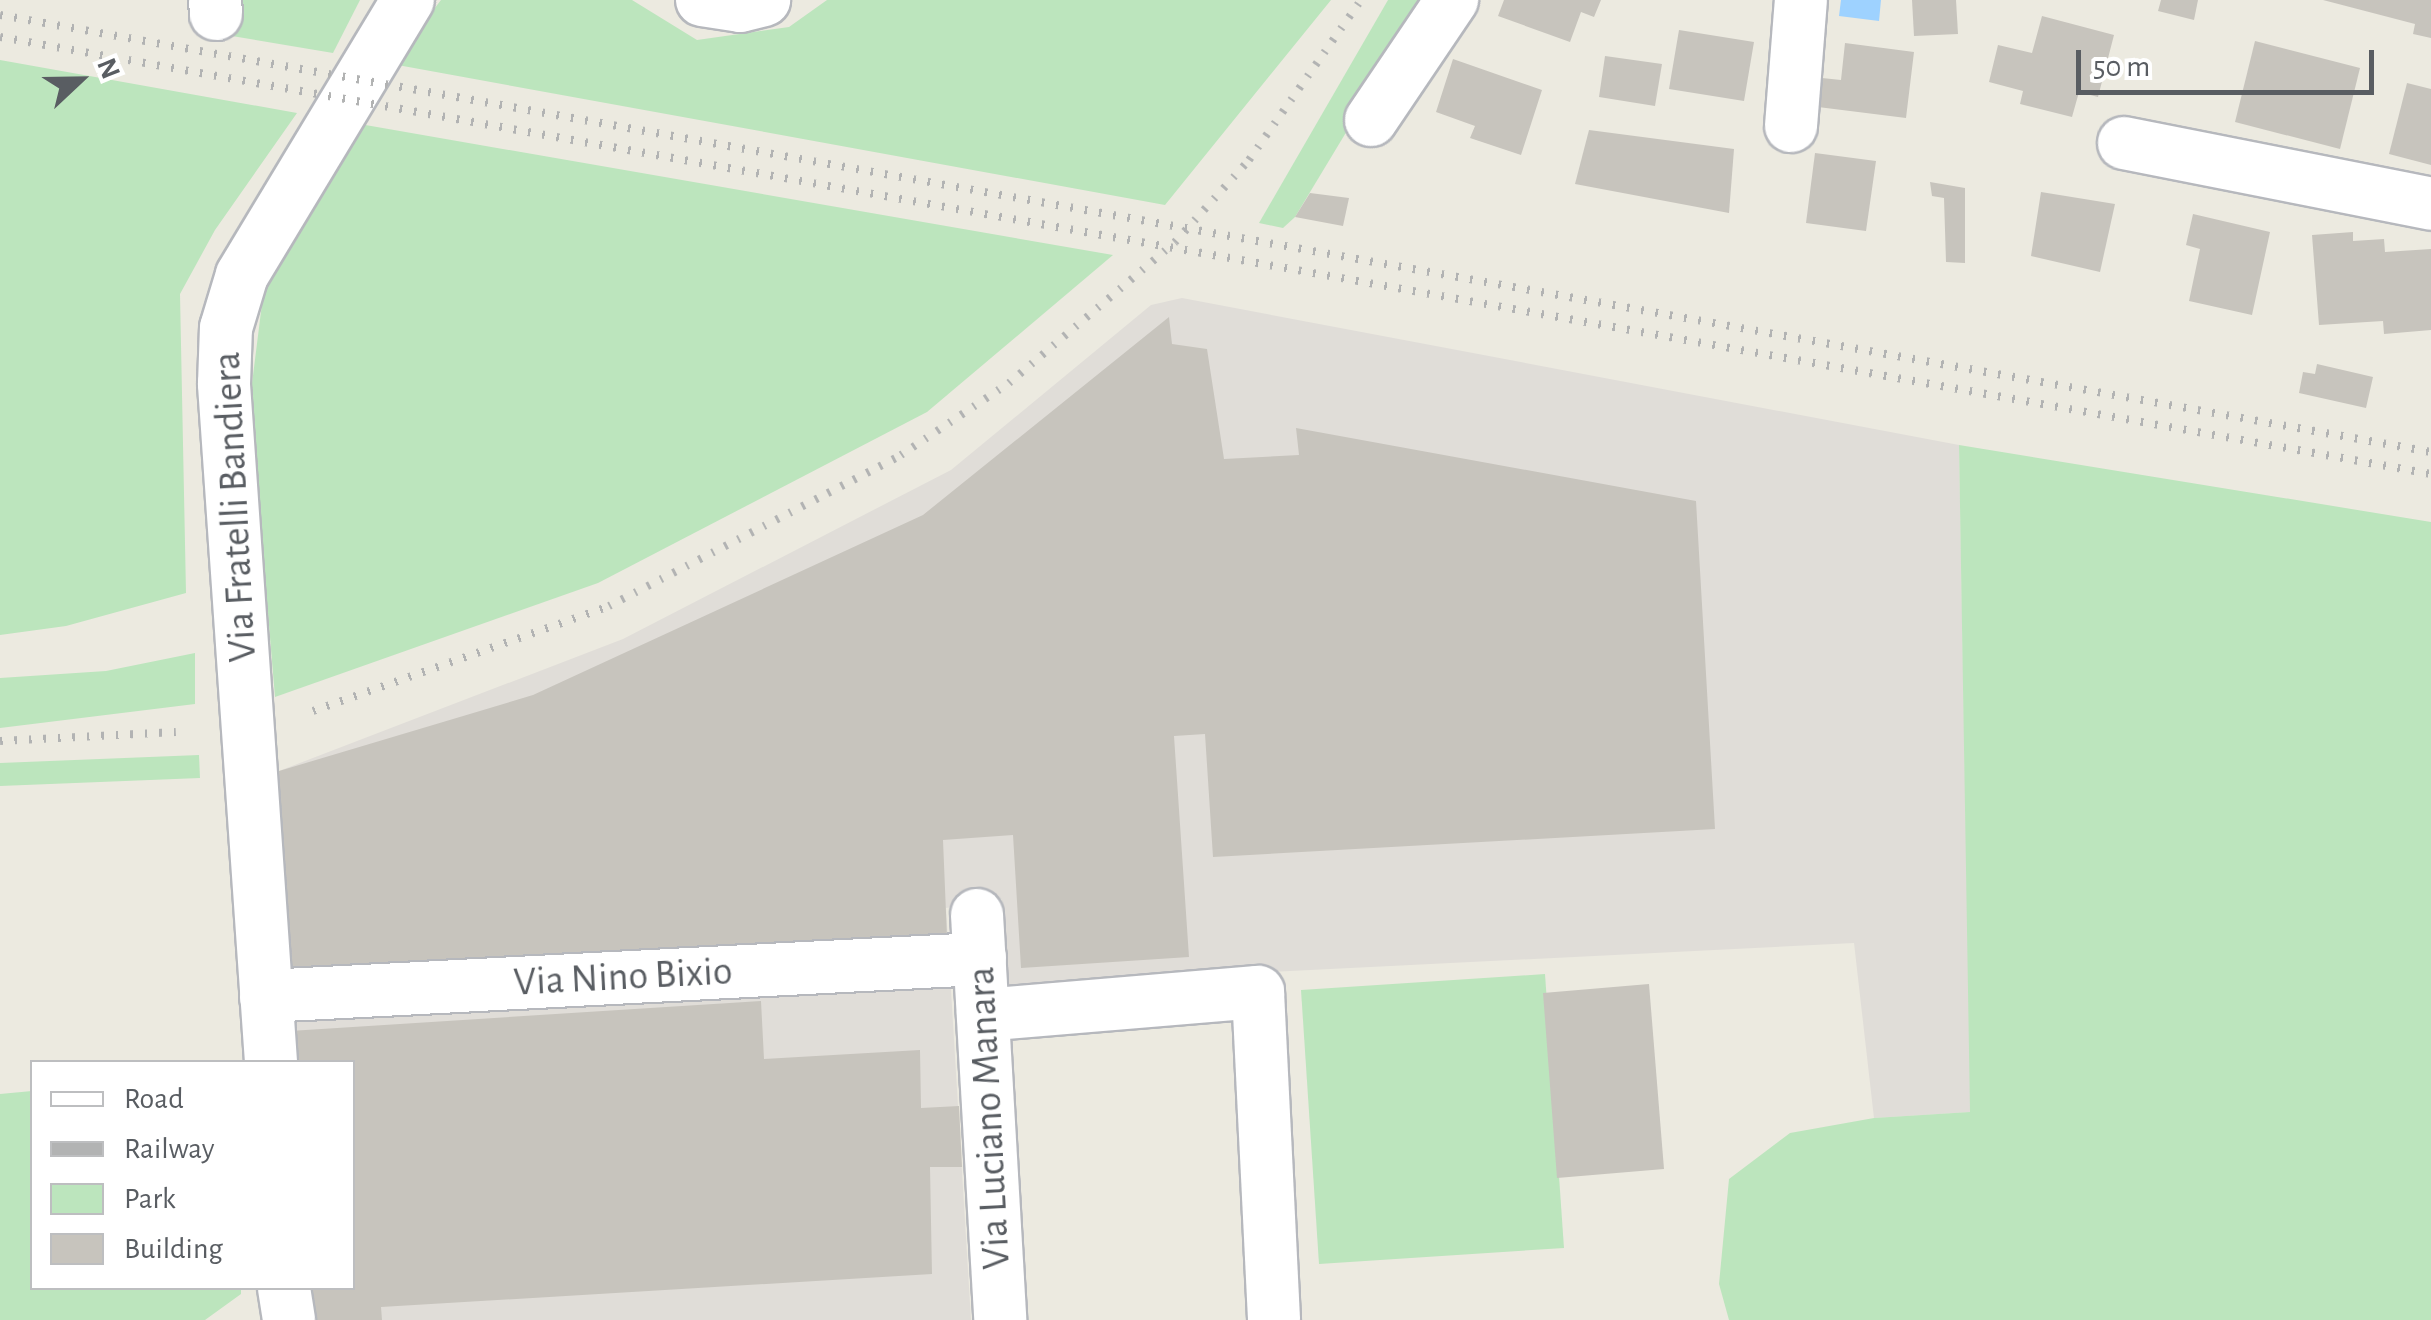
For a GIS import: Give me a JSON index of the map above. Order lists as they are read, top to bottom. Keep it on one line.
{"streets":{"street":["Via Fratelli Bandiera","Via Nino Bixio","Via Luciano Manara"]},"crossings":[["Via Fratelli Bandiera","Via Nino Bixio"],["Via Nino Bixio","Via Luciano Manara"]],"legend":["Road","Railway","Park","Building"],"scale_bar":"50 m","north":"right"}
